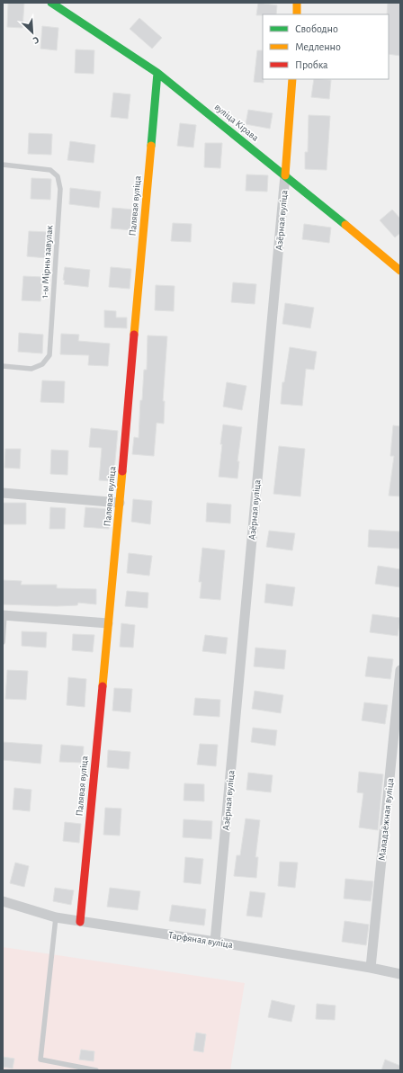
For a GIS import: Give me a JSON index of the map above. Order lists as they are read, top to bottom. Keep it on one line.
{"streets":{"street":["вуліца Кірава","Палявая вуліца","Азёрная вуліца","Маладзёжная вуліца","Тарфяная вуліца"],"lane":["1-ы Мірны завулак"]},"crossings":[["вуліца Кірава","Палявая вуліца"],["вуліца Кірава","Азёрная вуліца"],["Палявая вуліца","Тарфяная вуліца"],["Азёрная вуліца","Тарфяная вуліца"],["Маладзёжная вуліца","Тарфяная вуліца"]],"legend":["Свободно","Медленно","Пробка"],"north":"bottom right"}
